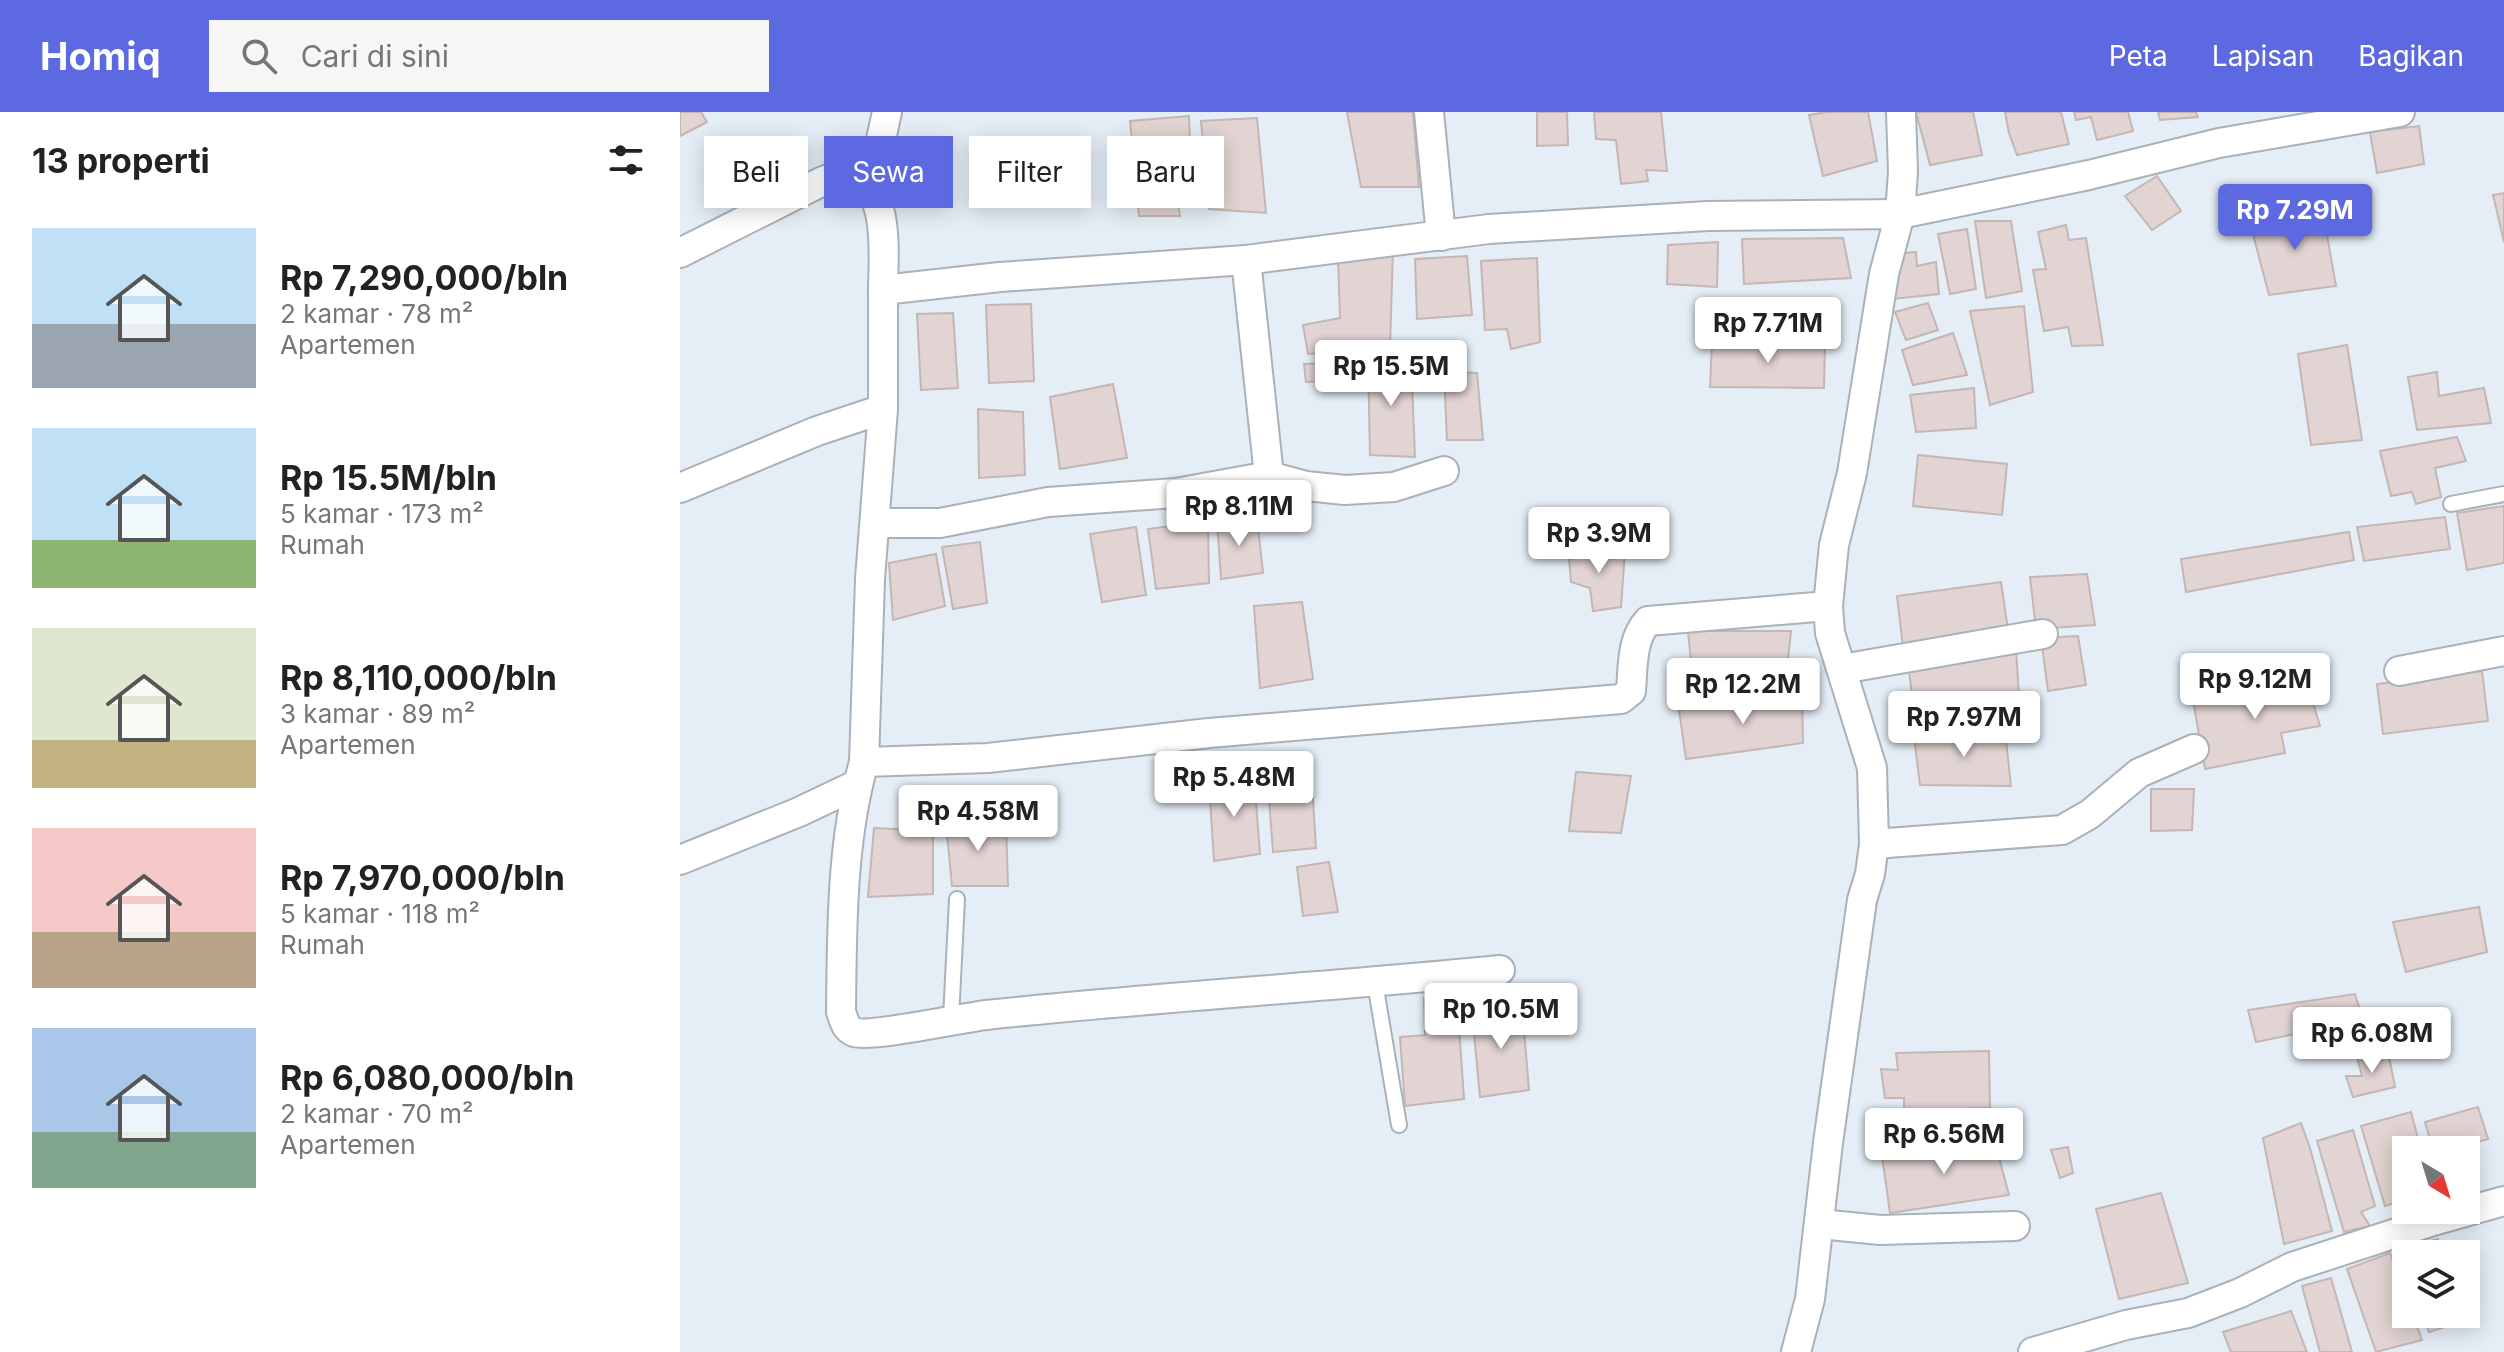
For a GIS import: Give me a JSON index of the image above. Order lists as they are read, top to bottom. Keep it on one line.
{"north":"bottom right","page":{"header":"Homiq","search":"Cari di sini","nav":["Peta","Lapisan","Bagikan"],"heading":"13 properti","chip":["Beli","Sewa","Filter","Baru"],"price":["Rp 7.29M","Rp 7.71M","Rp 15.5M","Rp 8.11M","Rp 3.9M","Rp 9.12M","Rp 12.2M","Rp 7.97M","Rp 5.48M","Rp 4.58M","Rp 10.5M","Rp 6.08M","Rp 6.56M"],"list":[{"name":"Rp 7,290,000/bln","note":"2 kamar · 78 m² · Apartemen"},{"name":"Rp 15.5M/bln","note":"5 kamar · 173 m² · Rumah"},{"name":"Rp 8,110,000/bln","note":"3 kamar · 89 m² · Apartemen"},{"name":"Rp 7,970,000/bln","note":"5 kamar · 118 m² · Rumah"},{"name":"Rp 6,080,000/bln","note":"2 kamar · 70 m² · Apartemen"}]}}
